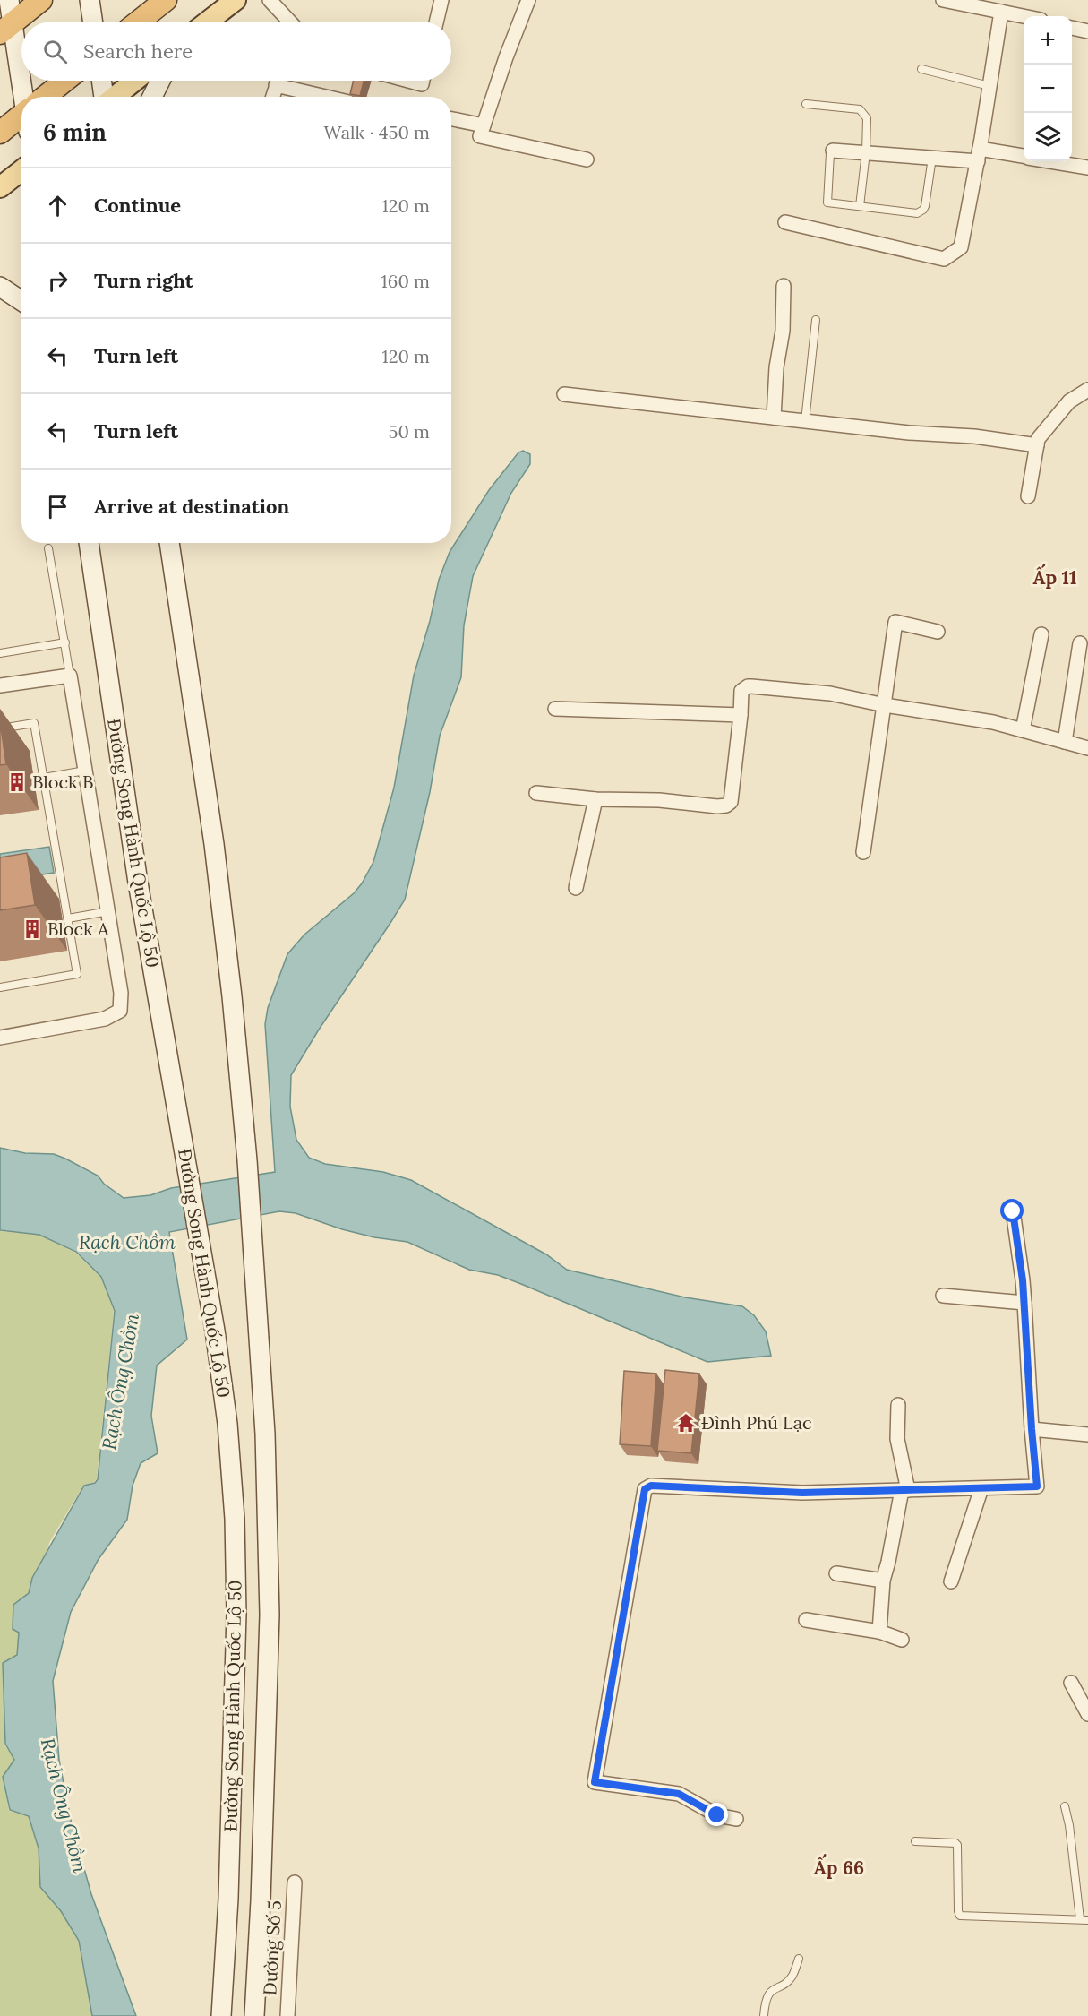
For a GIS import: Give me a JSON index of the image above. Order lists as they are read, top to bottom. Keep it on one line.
{"streets":{"main road":["Đường Song Hành Quốc Lộ 50"],"street":["Đường Số 5"]},"districts":["Ấp 11","Ấp 66"],"water":["Rạch Chồm","Rạch Ông Chồm"],"places":{"building":["Block B","Block A"],"temple":["Đình Phú Lạc"]},"page":{"map_buttons":["+","−"],"search":"Search here","heading":["6 min","Walk · 450 m"],"list":[["Continue","120 m"],["Turn right","160 m"],["Turn left","120 m"],["Turn left","50 m"],"Arrive at destination"]}}
